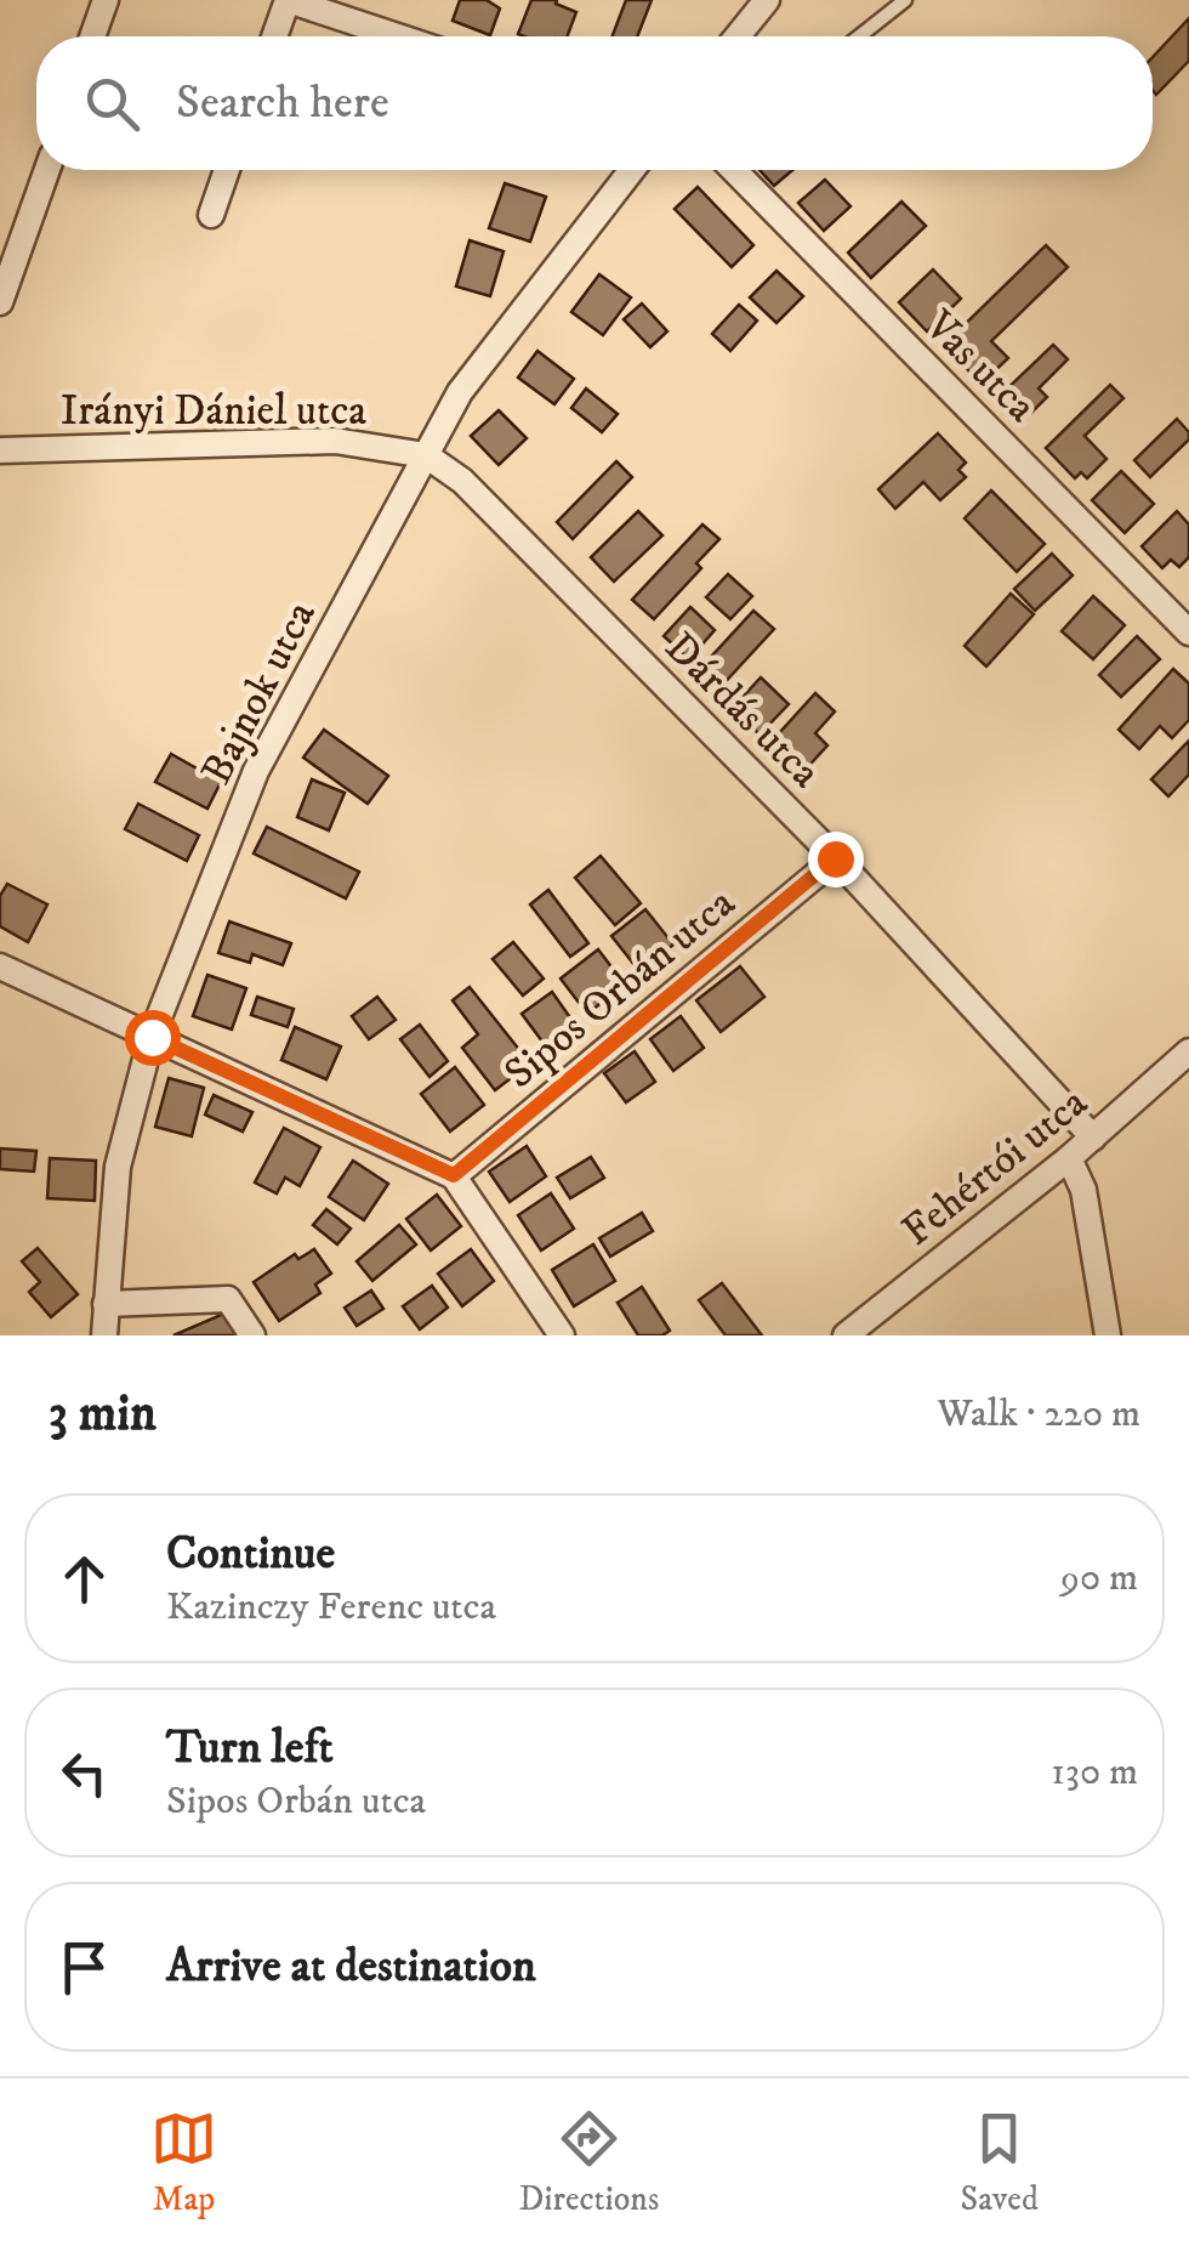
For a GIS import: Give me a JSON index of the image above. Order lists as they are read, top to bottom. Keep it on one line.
{"streets":{"street":["Vas utca","Irányi Dániel utca","Bajnok utca","Dárdás utca","Sipos Orbán utca","Fehértói utca"]},"crossings":[["Irányi Dániel utca","Bajnok utca"],["Irányi Dániel utca","Dárdás utca"],["Bajnok utca","Dárdás utca"],["Dárdás utca","Sipos Orbán utca"],["Dárdás utca","Fehértói utca"]],"page":{"search":"Search here","heading":["3 min","Walk · 220 m"],"list":[["Continue","Kazinczy Ferenc utca","90 m"],["Turn left","Sipos Orbán utca","130 m"],"Arrive at destination"],"nav":["Map","Directions","Saved"]}}
